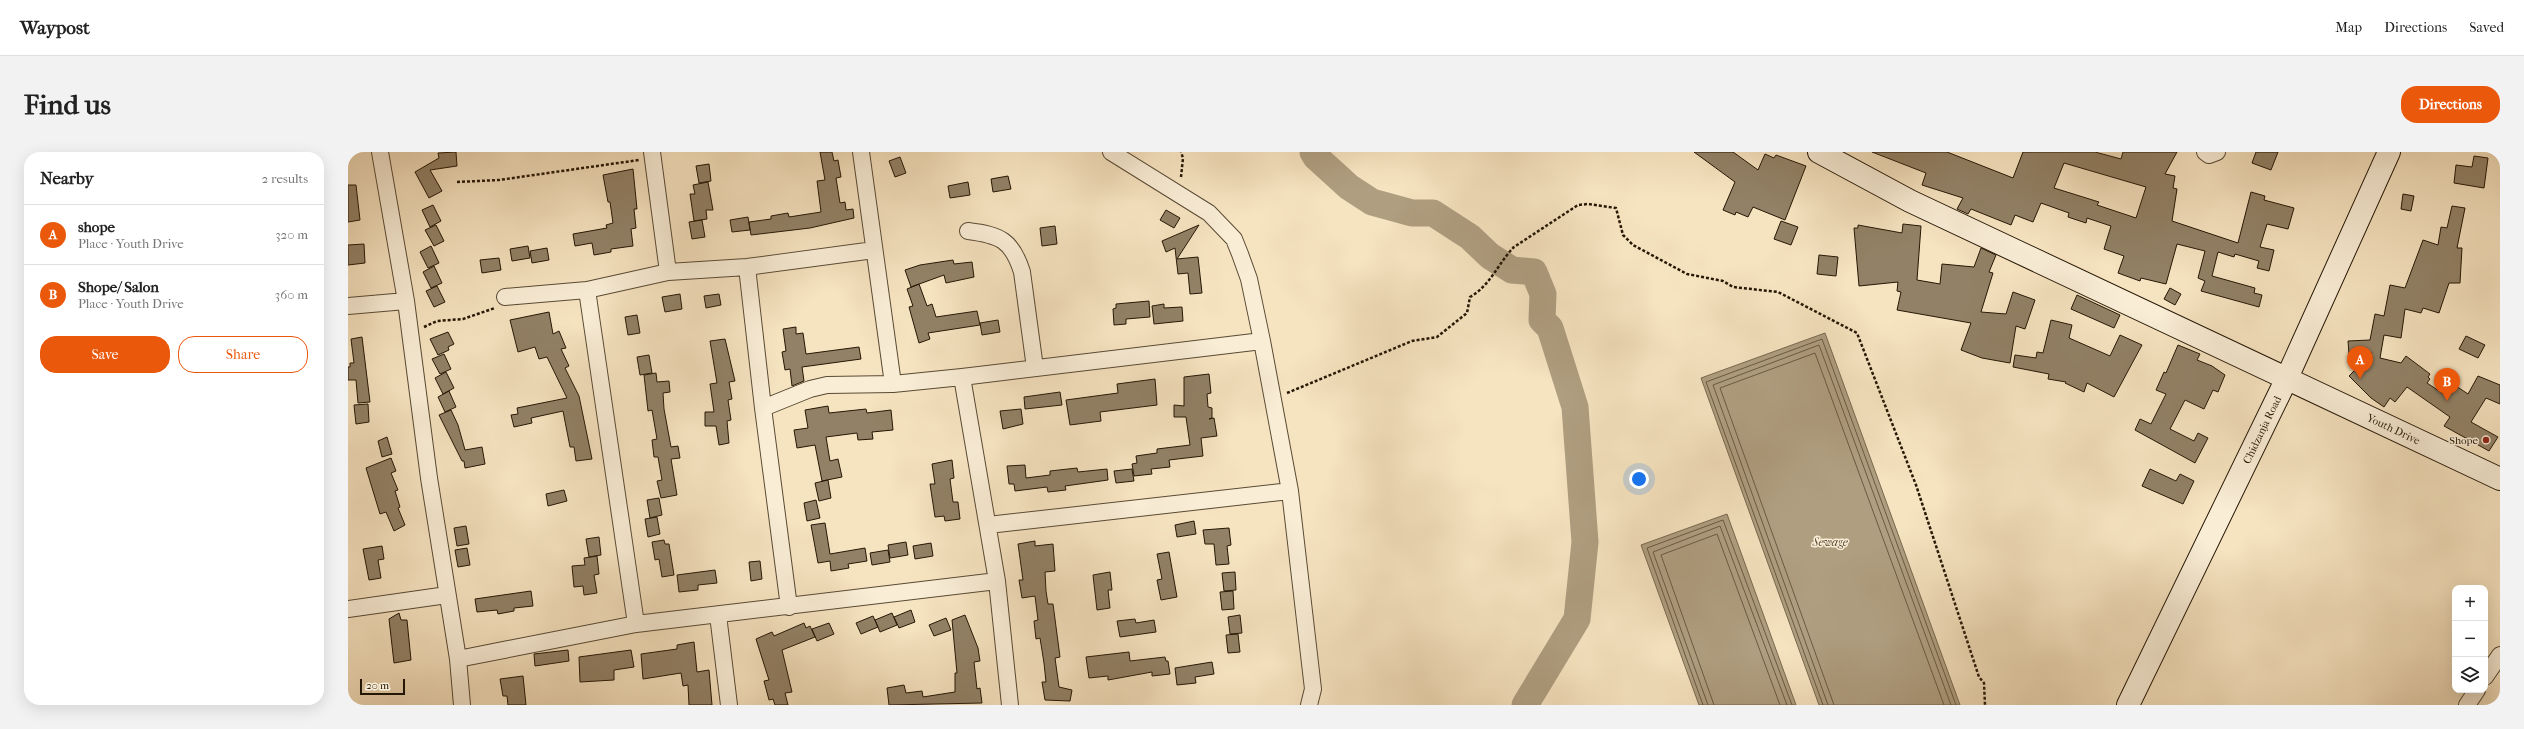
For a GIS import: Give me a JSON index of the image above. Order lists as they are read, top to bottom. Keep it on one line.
{"streets":{"street":["Chidzanja Road","Youth Drive"]},"crossings":[["Chidzanja Road","Youth Drive"]],"water":["Sewage"],"places":["Shope"],"scale_bar":"20 m","page":{"header":"Waypost","nav":["Map","Directions","Saved"],"buttons":["Directions",["Save","Share"]],"title":"Find us","heading":["Nearby","2 results"],"list":[{"mark":"A","name":"shope","note":"Place · Youth Drive","value":"320 m"},{"mark":"B","name":"Shope/ Salon","note":"Place · Youth Drive","value":"360 m"}],"pins":["A","B"],"map_buttons":["+","−"],"scale":"20 m"}}
